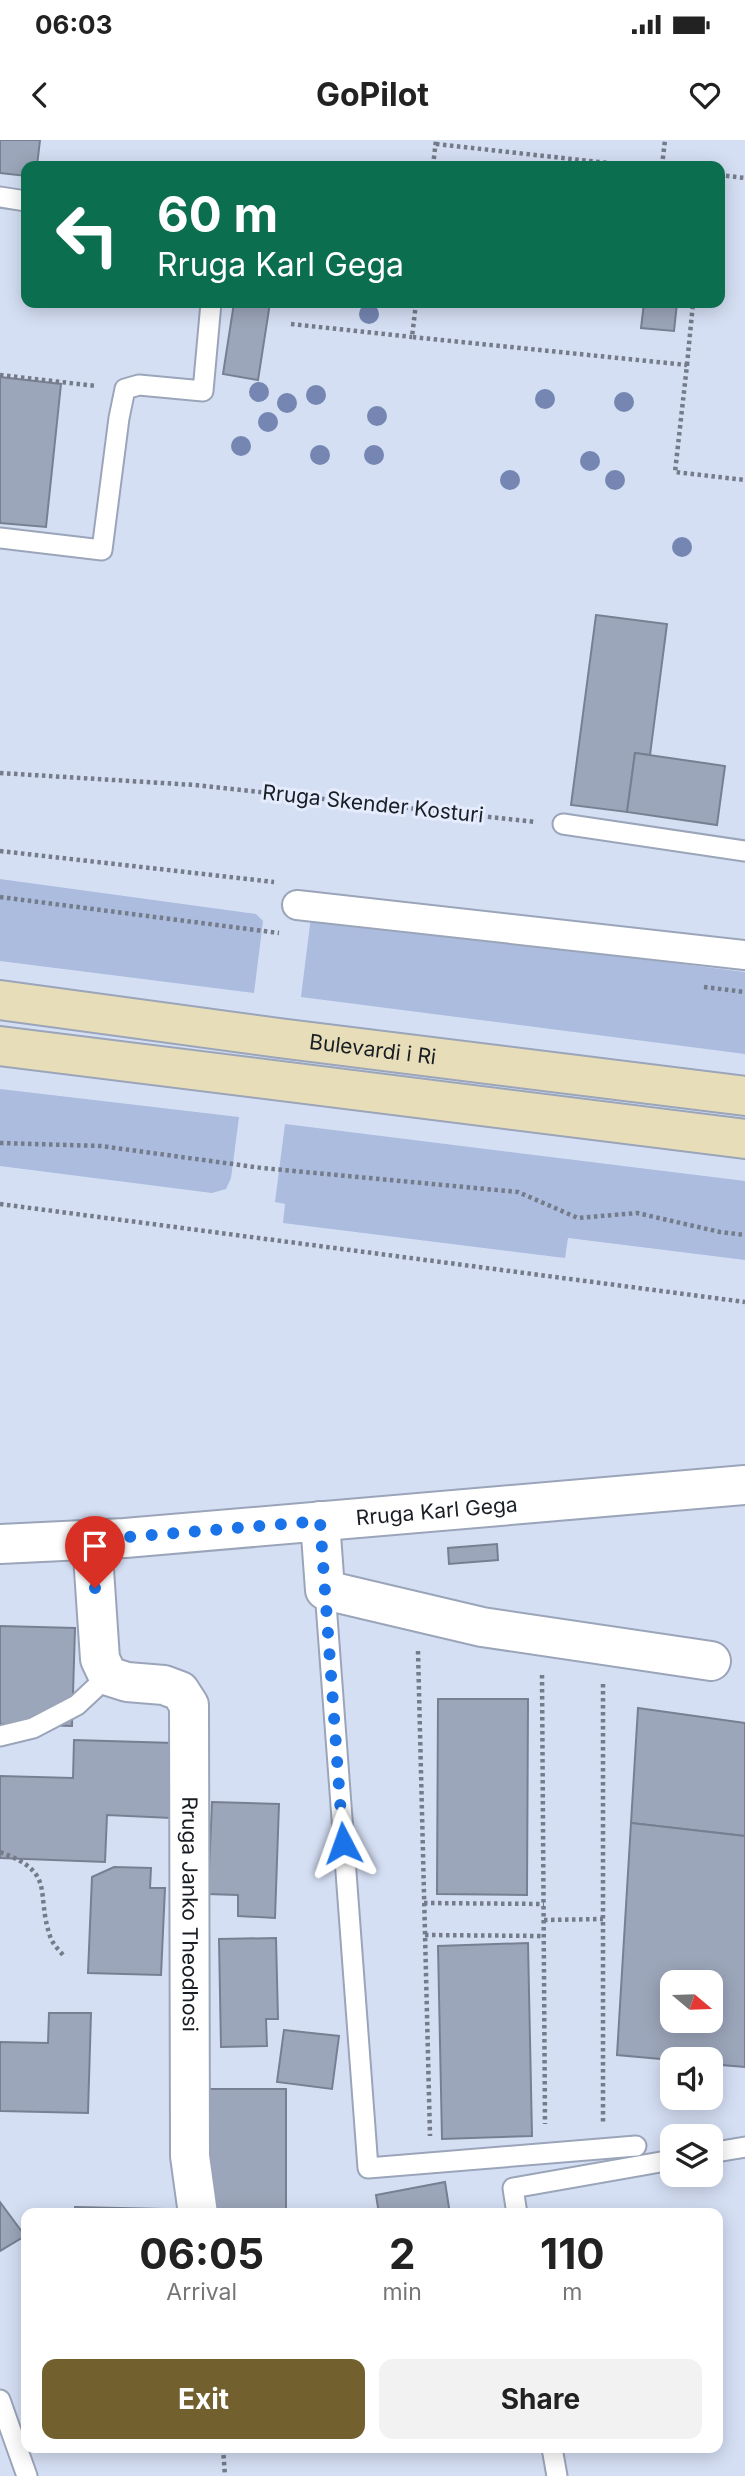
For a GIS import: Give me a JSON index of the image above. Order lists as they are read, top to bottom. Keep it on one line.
{"streets":{"main road":["Bulevardi i Ri"],"street":["Rruga Karl Gega","Rruga Janko Theodhosi"],"path":["Rruga Skender Kosturi"]},"north":"right","page":{"status":"06:03","header":"GoPilot","turn":["60 m","Rruga Karl Gega"],"eta":["06:05","Arrival","2","min","110","m"],"buttons":["Exit","Share"]}}
